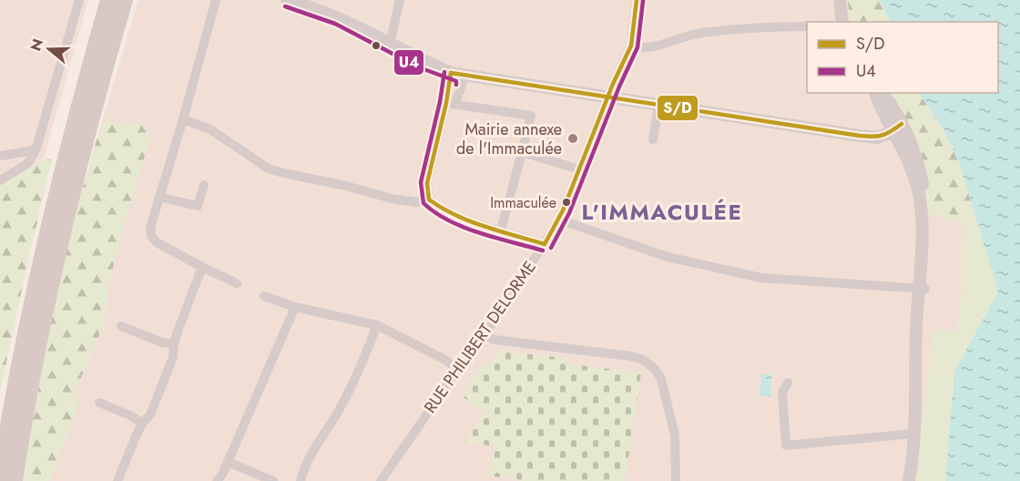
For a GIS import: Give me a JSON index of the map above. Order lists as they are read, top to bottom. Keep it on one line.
{"streets":{"street":["RUE PHILIBERT DELORME"]},"districts":["L'IMMACULÉE"],"places":["Mairie annexe de l'Immaculée","Immaculée"],"lines":["transit line S/D","transit line U4"],"legend":["S/D","U4"],"north":"left"}
